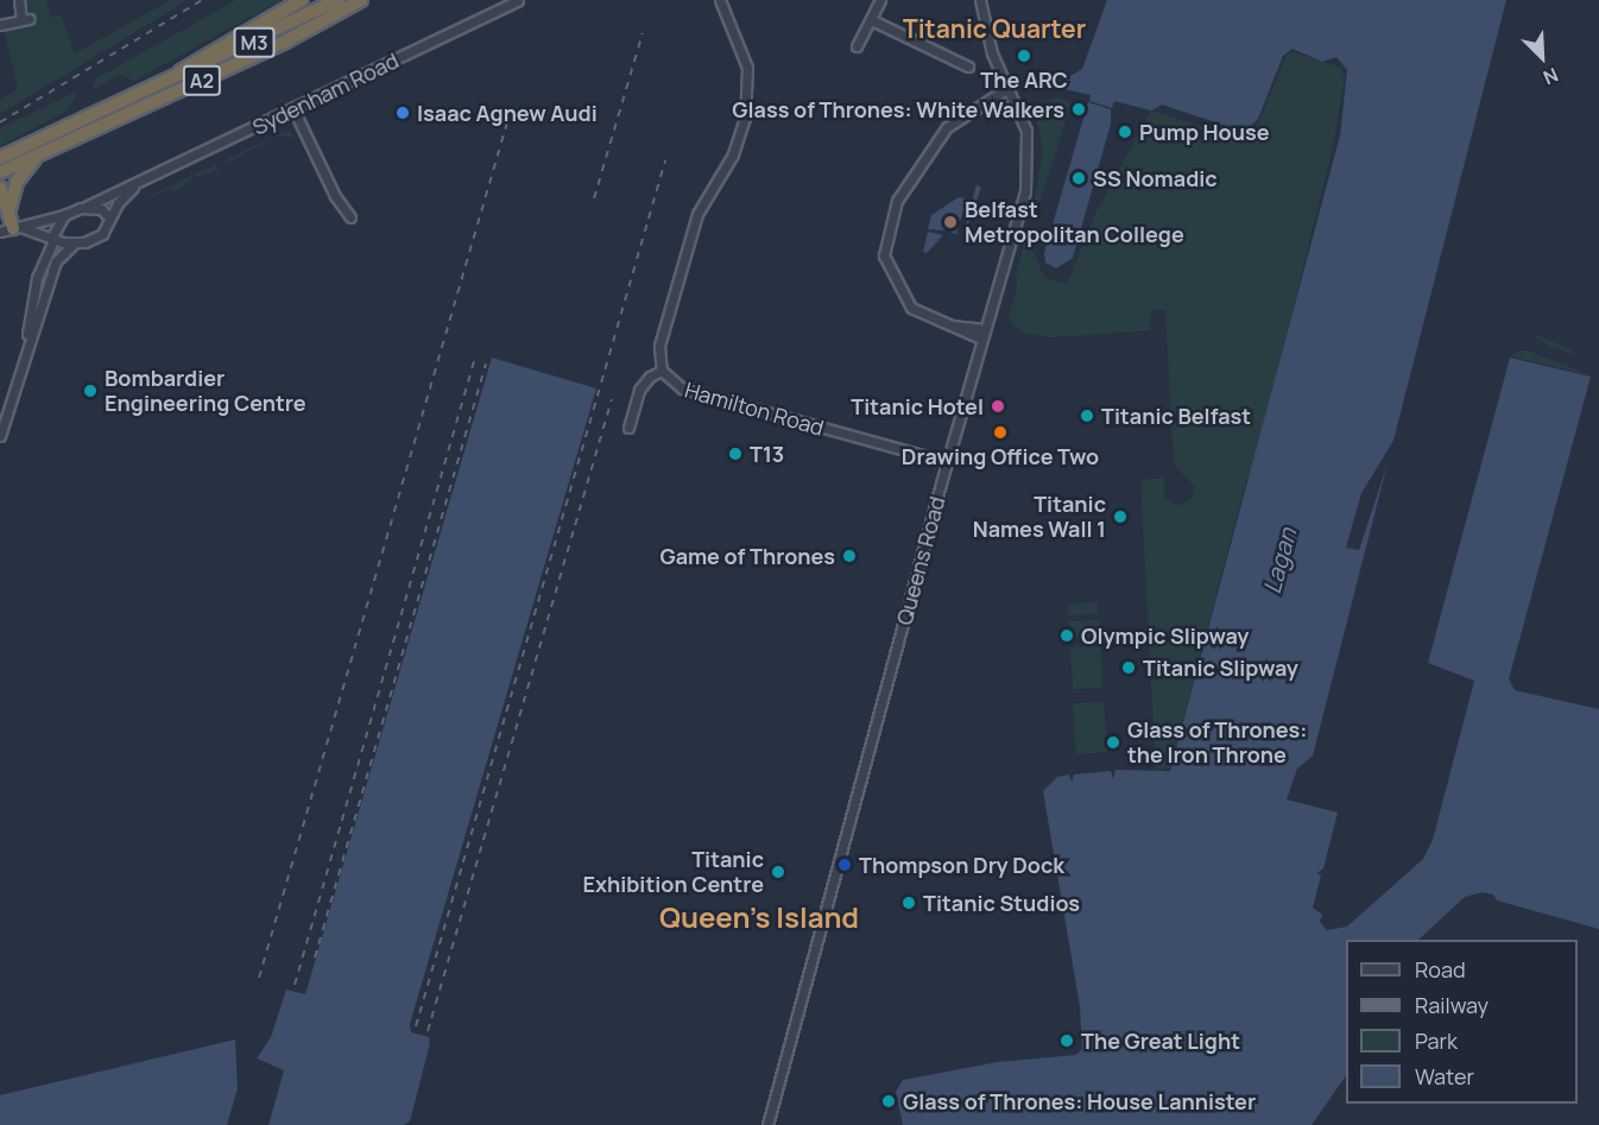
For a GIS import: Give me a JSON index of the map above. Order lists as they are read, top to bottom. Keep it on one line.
{"streets":{"highway":["M3","A2"],"street":["Sydenham Road","Hamilton Road","Queens Road"]},"crossings":[["M3","A2"],["Hamilton Road","Queens Road"]],"districts":["Titanic Quarter","Queen's Island"],"water":["Lagan"],"places":["The ARC","Glass of Thrones: White Walkers","Isaac Agnew Audi","Pump House","SS Nomadic","Belfast Metropolitan College","Bombardier Engineering Centre","Titanic Hotel","Titanic Belfast","Drawing Office Two","T13","Titanic Names Wall 1","Game of Thrones","Olympic Slipway","Titanic Slipway","Glass of Thrones: the Iron Throne","Thompson Dry Dock","Titanic Exhibition Centre","Titanic Studios","The Great Light","Glass of Thrones: House Lannister"],"legend":["Road","Railway","Park","Water"],"north":"bottom right"}
